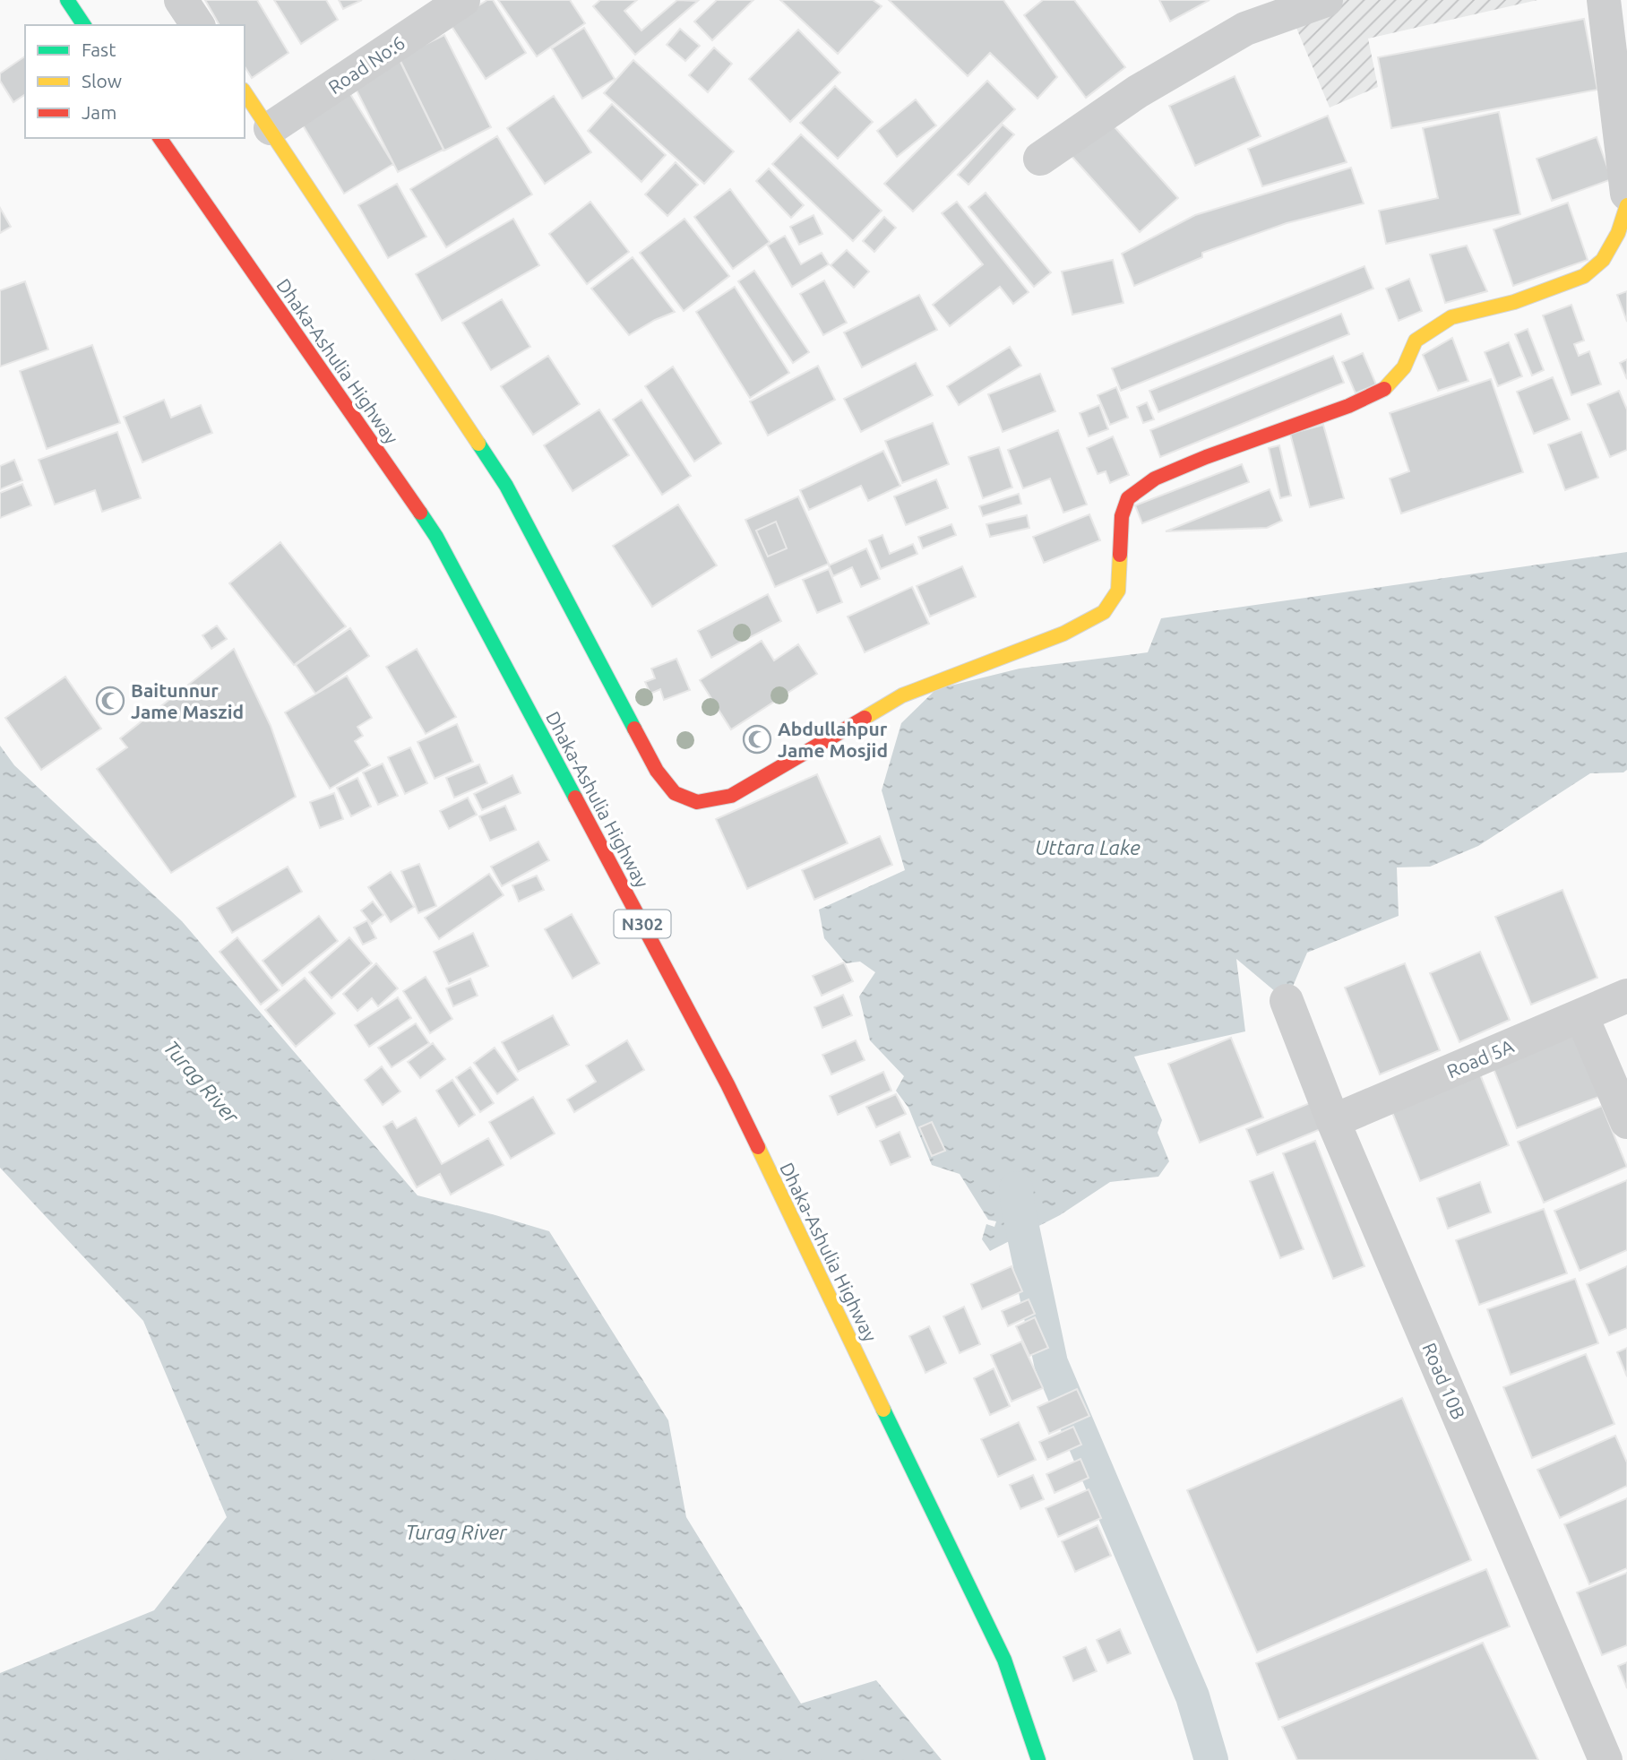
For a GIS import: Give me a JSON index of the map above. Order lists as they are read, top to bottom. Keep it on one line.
{"streets":{"main road":["Dhaka-Ashulia Highway","N302"],"street":["Road No:6","Road 5A","Road 10B"]},"crossings":[["Road 5A","Road 10B"]],"water":["Uttara Lake","Turag River"],"places":{"mosque":["Baitunnur Jame Maszid","Abdullahpur Jame Mosjid"]},"legend":["Fast","Slow","Jam"]}
